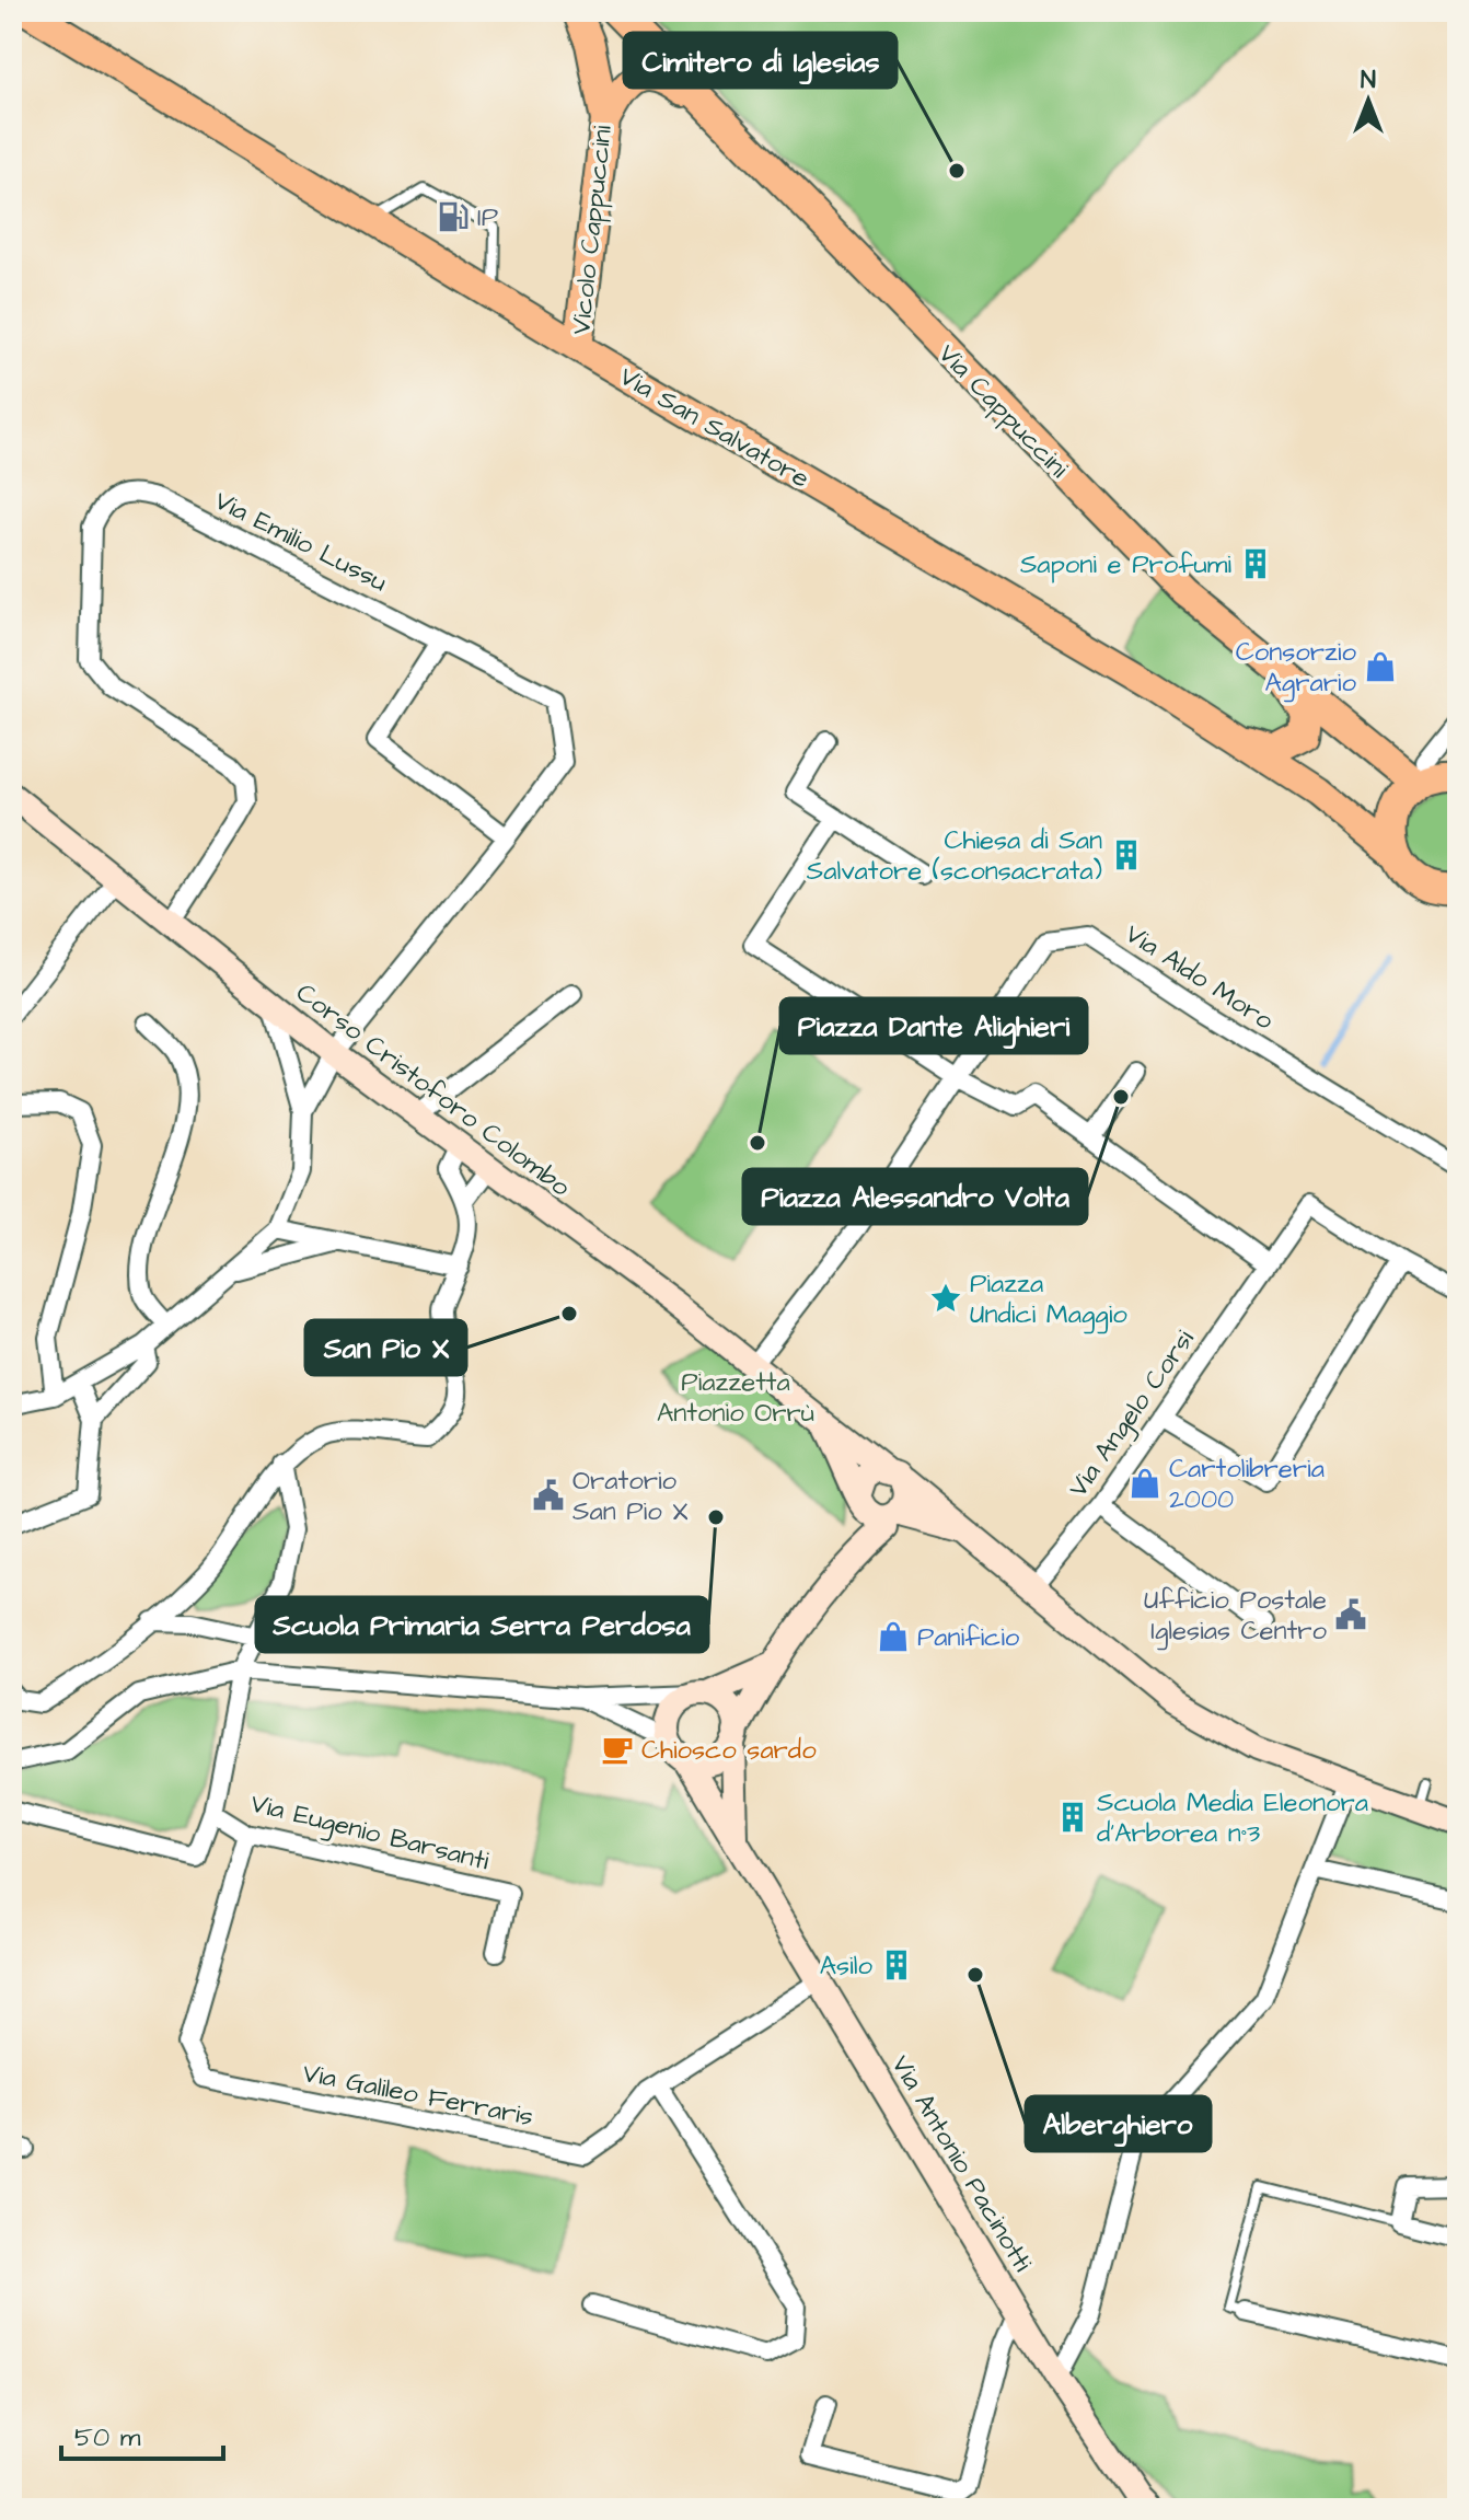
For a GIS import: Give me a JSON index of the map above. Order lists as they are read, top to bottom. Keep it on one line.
{"streets":{"main road":["Vicolo Cappuccini","Via Cappuccini","Via San Salvatore"],"street":["Via Emilio Lussu","Via Aldo Moro","Corso Cristoforo Colombo","Via Angelo Corsi","Via Eugenio Barsanti","Via Galileo Ferraris","Via Antonio Pacinotti"]},"crossings":[["Vicolo Cappuccini","Via San Salvatore"],["Via Emilio Lussu","Corso Cristoforo Colombo"],["Via Aldo Moro","Corso Cristoforo Colombo"],["Corso Cristoforo Colombo","Via Angelo Corsi"],["Via Eugenio Barsanti","Via Galileo Ferraris"],["Via Galileo Ferraris","Via Antonio Pacinotti"]],"parks":["Piazzetta Antonio Orrù"],"places":{"other":["Cimitero di Iglesias","Piazza Alessandro Volta","Piazza Dante Alighieri","San Pio X","Scuola Primaria Serra Perdosa","Alberghiero"],"fuel station":["IP"],"building":["Saponi e Profumi","Chiesa di San Salvatore (sconsacrata)","Scuola Media Eleonora d'Arborea n°3","Asilo"],"shop":["Consorzio Agrario","Cartolibreria 2000","Panificio"],"place":["Piazza Undici Maggio"],"public building":["Oratorio San Pio X","Ufficio Postale Iglesias Centro"],"cafe":["Chiosco sardo"]},"scale_bar":"50 m","north":"top"}
